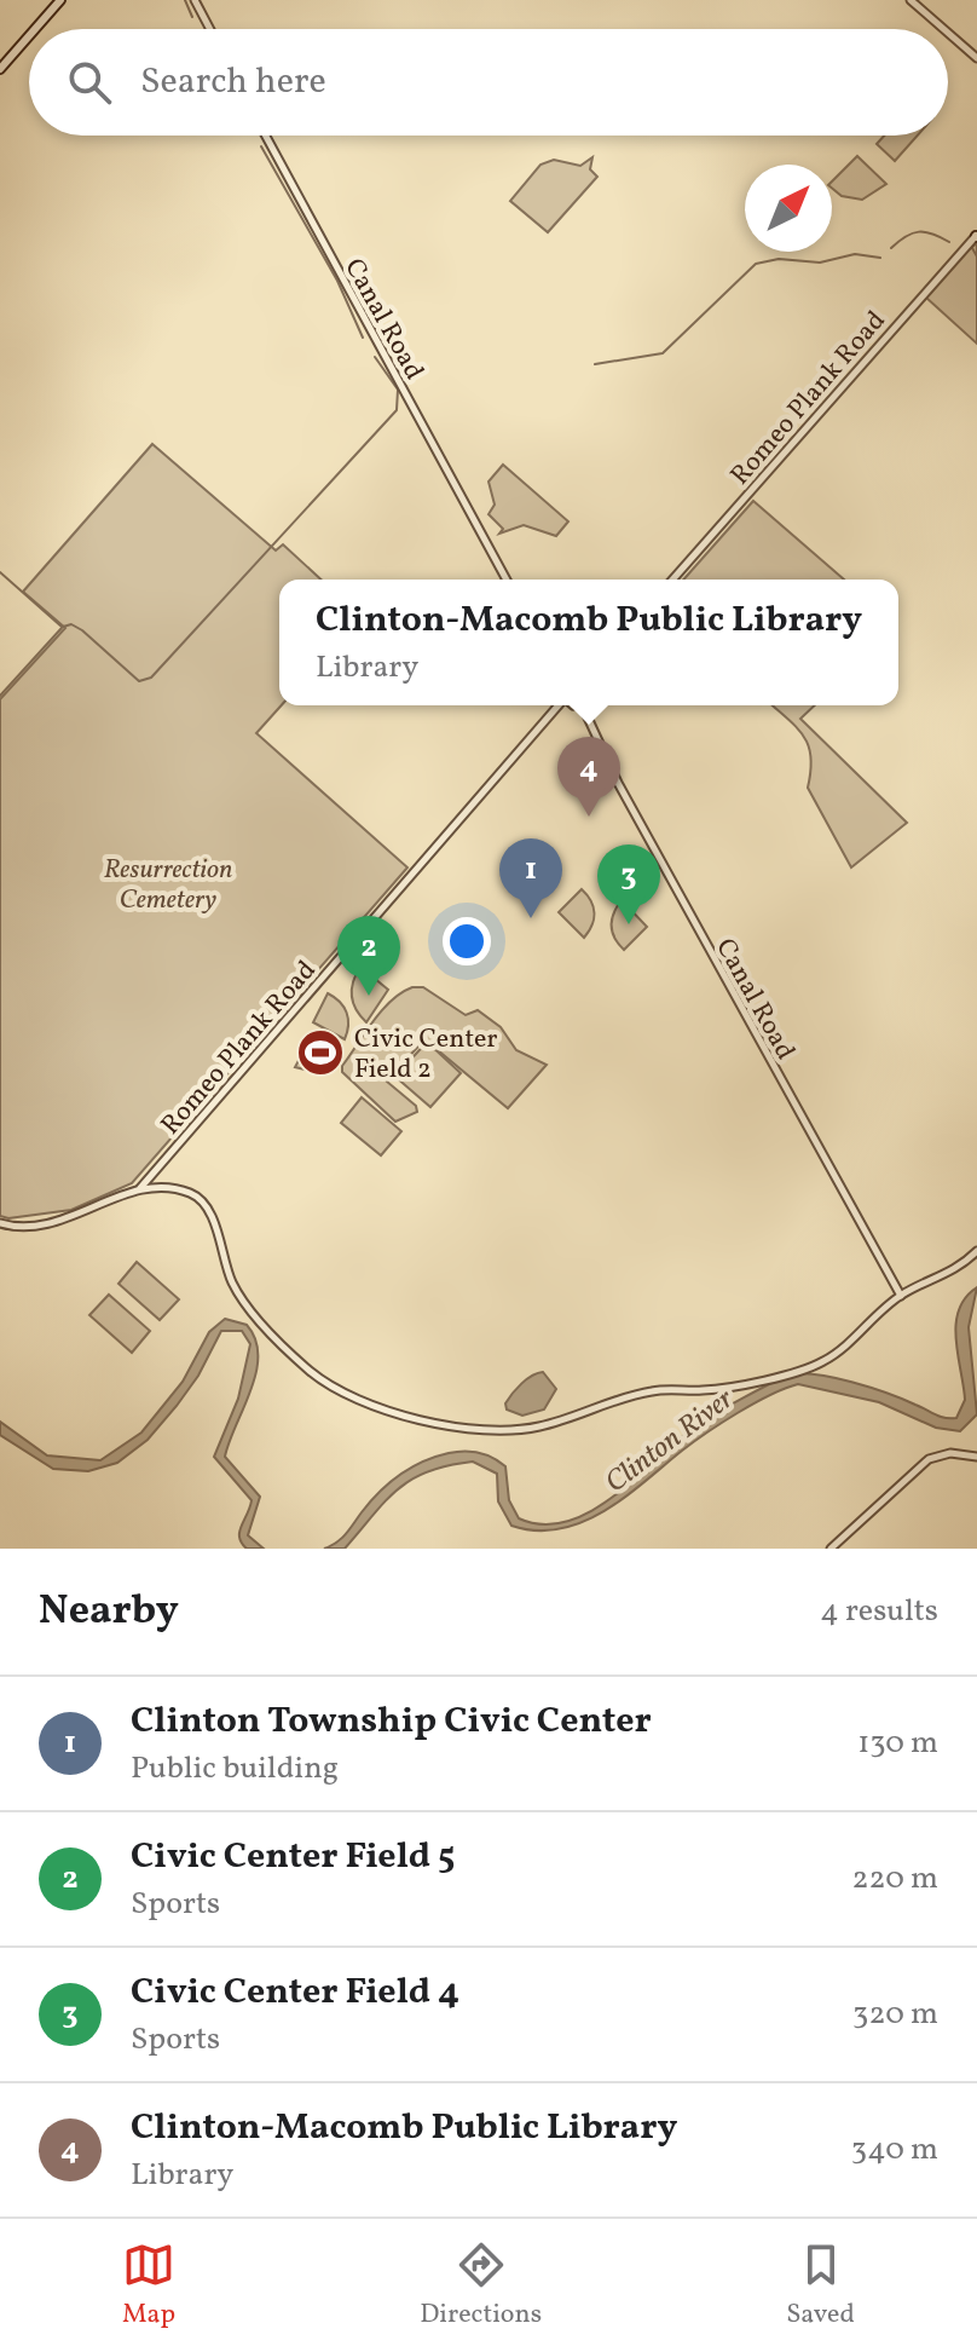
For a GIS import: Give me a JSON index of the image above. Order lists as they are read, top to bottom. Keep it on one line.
{"streets":{"street":["Canal Road","Romeo Plank Road"]},"water":["Clinton River"],"parks":["Resurrection Cemetery"],"places":{"sports":["Civic Center Field 2"]},"north":"top right","page":{"search":"Search here","popup":["Clinton-Macomb Public Library","Library"],"pins":["4","1","3","2"],"heading":["Nearby","4 results"],"list":[{"mark":"1","name":"Clinton Township Civic Center","note":"Public building","value":"130 m"},{"mark":"2","name":"Civic Center Field 5","note":"Sports","value":"220 m"},{"mark":"3","name":"Civic Center Field 4","note":"Sports","value":"320 m"},{"mark":"4","name":"Clinton-Macomb Public Library","note":"Library","value":"340 m"}],"nav":["Map","Directions","Saved"]}}
